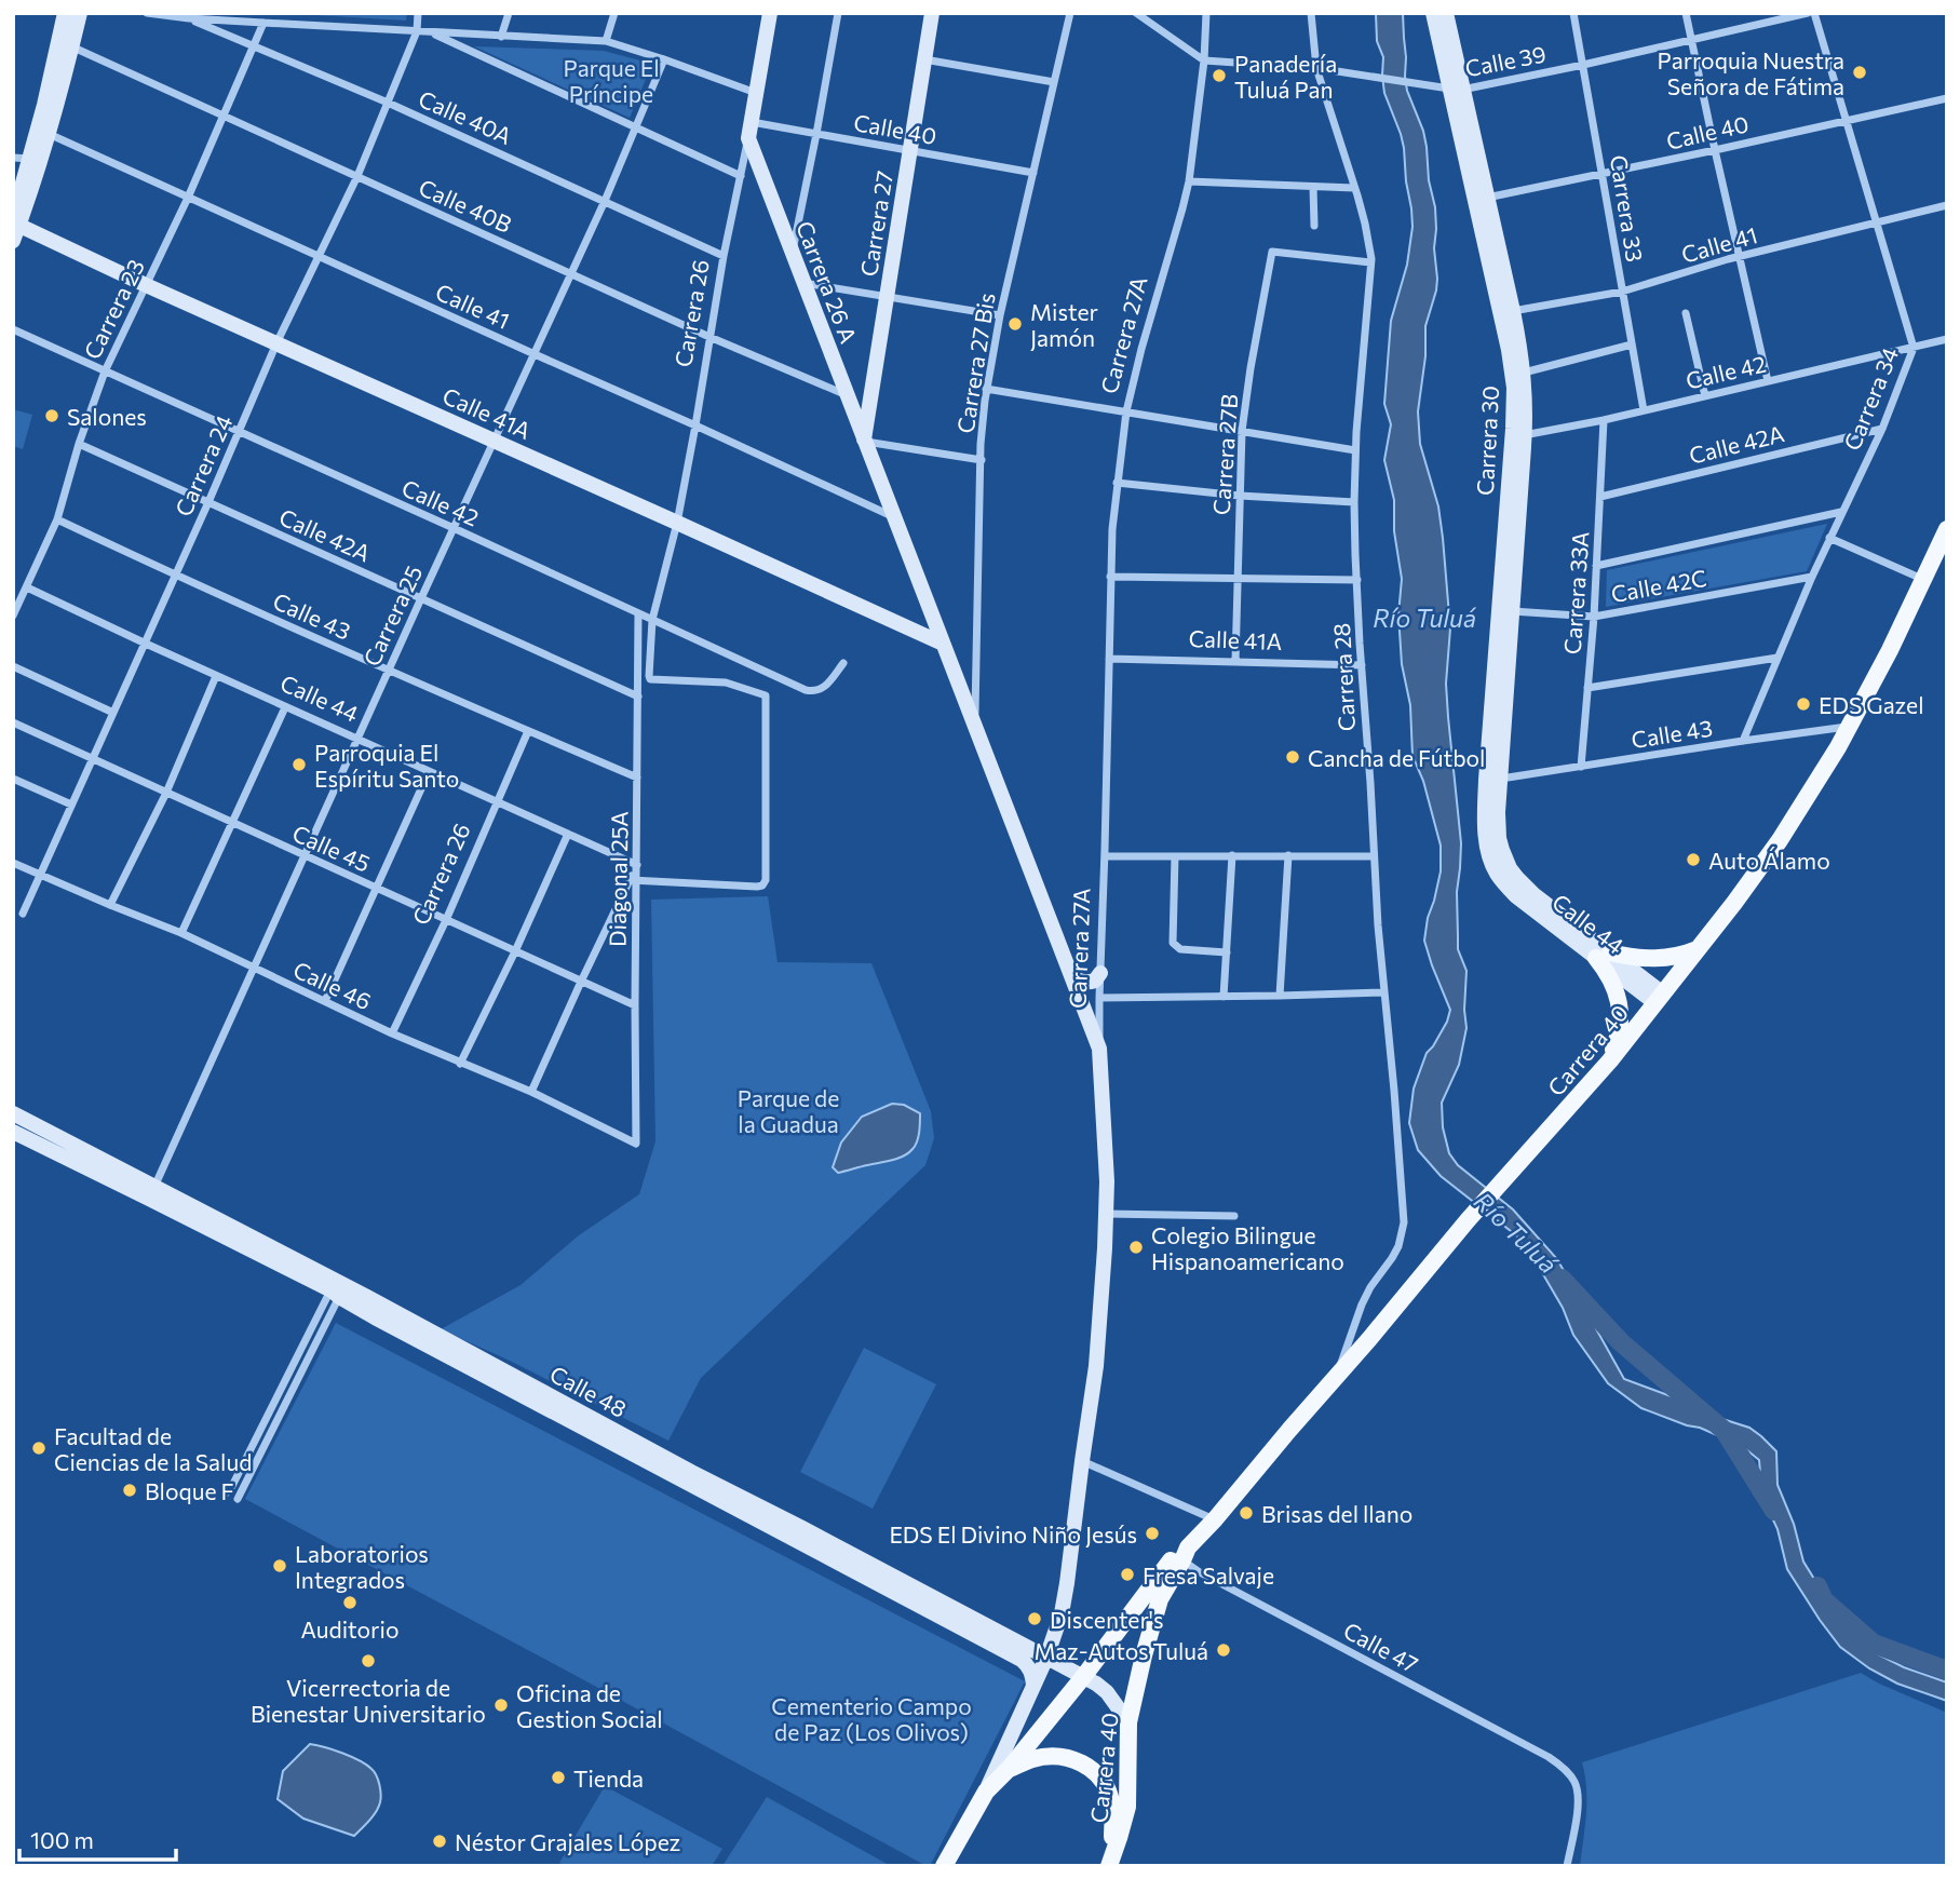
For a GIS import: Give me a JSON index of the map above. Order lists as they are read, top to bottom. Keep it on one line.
{"streets":{"main road":["Carrera 27","Carrera 26 A","Carrera 26","Carrera 27A","Calle 41A","Carrera 30","Calle 44","Carrera 40","Calle 48"],"street":["Calle 39","Calle 40A","Calle 40","Calle 40B","Carrera 33","Calle 41","Carrera 23","Carrera 27 Bis","Calle 42","Carrera 34","Calle 42A","Carrera 27B","Carrera 24","Calle 42C","Carrera 33A","Calle 43","Carrera 25","Carrera 28","Calle 45","Diagonal 25A","Calle 46","Calle 47"]},"crossings":[["Calle 39","Carrera 33"],["Calle 39","Carrera 27A"],["Calle 39","Carrera 30"],["Calle 39","Carrera 28"],["Calle 40A","Carrera 23"],["Calle 40A","Carrera 26"],["Calle 40A","Carrera 24"],["Calle 40A","Carrera 25"],["Calle 40","Carrera 33"],["Calle 40","Carrera 27"],["Calle 40","Carrera 26 A"],["Calle 40","Carrera 26"],["Calle 40","Carrera 27 Bis"],["Calle 40","Carrera 34"],["Calle 40","Carrera 30"],["Calle 40B","Carrera 26 A"],["Calle 40B","Carrera 23"],["Calle 40B","Carrera 26"],["Calle 40B","Carrera 24"],["Calle 40B","Carrera 25"],["Carrera 33","Calle 41"],["Carrera 33","Calle 42"],["Carrera 27","Carrera 26 A"],["Calle 41","Carrera 26 A"],["Calle 41","Carrera 23"],["Calle 41","Carrera 26"],["Calle 41","Carrera 34"],["Calle 41","Carrera 30"],["Calle 41","Carrera 24"],["Calle 41","Carrera 25"],["Carrera 26 A","Carrera 26"],["Carrera 26 A","Carrera 27A"],["Carrera 26 A","Carrera 27 Bis"],["Carrera 26 A","Calle 41A"],["Carrera 23","Calle 42"],["Carrera 23","Calle 41A"],["Carrera 23","Calle 42A"],["Carrera 23","Calle 43"],["Carrera 23","Calle 44"],["Carrera 26","Calle 42"],["Carrera 26","Calle 41A"],["Carrera 26","Calle 43"],["Carrera 26","Calle 44"],["Carrera 26","Calle 45"],["Carrera 26","Diagonal 25A"],["Carrera 26","Calle 46"],["Carrera 27A","Calle 41A"],["Carrera 27A","Carrera 40"],["Carrera 27A","Calle 48"],["Calle 42","Carrera 34"],["Calle 42","Carrera 30"],["Calle 42","Carrera 24"],["Calle 42","Carrera 33A"],["Calle 42","Carrera 25"],["Calle 42","Diagonal 25A"],["Carrera 34","Calle 42A"],["Carrera 34","Calle 42C"],["Carrera 34","Calle 43"],["Calle 41A","Carrera 27B"],["Calle 41A","Carrera 24"],["Calle 41A","Carrera 25"],["Calle 41A","Carrera 28"],["Carrera 30","Calle 42C"],["Carrera 30","Calle 43"],["Carrera 30","Calle 44"],["Calle 42A","Carrera 24"],["Calle 42A","Carrera 33A"],["Calle 42A","Carrera 25"],["Calle 42A","Diagonal 25A"],["Carrera 27B","Carrera 28"],["Carrera 24","Calle 43"],["Carrera 24","Calle 44"],["Carrera 24","Calle 45"],["Carrera 24","Calle 46"],["Calle 42C","Carrera 33A"],["Carrera 33A","Calle 43"],["Calle 43","Carrera 25"],["Calle 43","Diagonal 25A"],["Calle 43","Carrera 40"],["Carrera 25","Calle 44"],["Carrera 25","Calle 45"],["Carrera 25","Calle 46"],["Carrera 25","Calle 48"],["Carrera 28","Carrera 40"],["Calle 44","Diagonal 25A"],["Calle 44","Carrera 40"],["Calle 45","Diagonal 25A"],["Diagonal 25A","Calle 46"],["Carrera 40","Calle 48"],["Carrera 40","Calle 47"]],"water":["Río Tuluá"],"parks":["Parque El Príncipe","Parque de la Guadua","Cementerio Campo de Paz (Los Olivos)"],"places":["Parroquia Nuestra Señora de Fátima","Panadería Tuluá Pan","Mister Jamón","Salones","EDS Gazel","Cancha de Fútbol","Parroquia El Espíritu Santo","Auto Álamo","Colegio Bilingue Hispanoamericano","Facultad de Ciencias de la Salud","Bloque F","Brisas del llano","EDS El Divino Niño Jesús","Laboratorios Integrados","Fresa Salvaje","Auditorio","Discenter's","Maz-Autos Tuluá","Vicerrectoria de Bienestar Universitario","Oficina de Gestion Social","Tienda","Néstor Grajales López"],"scale_bar":"100 m"}
